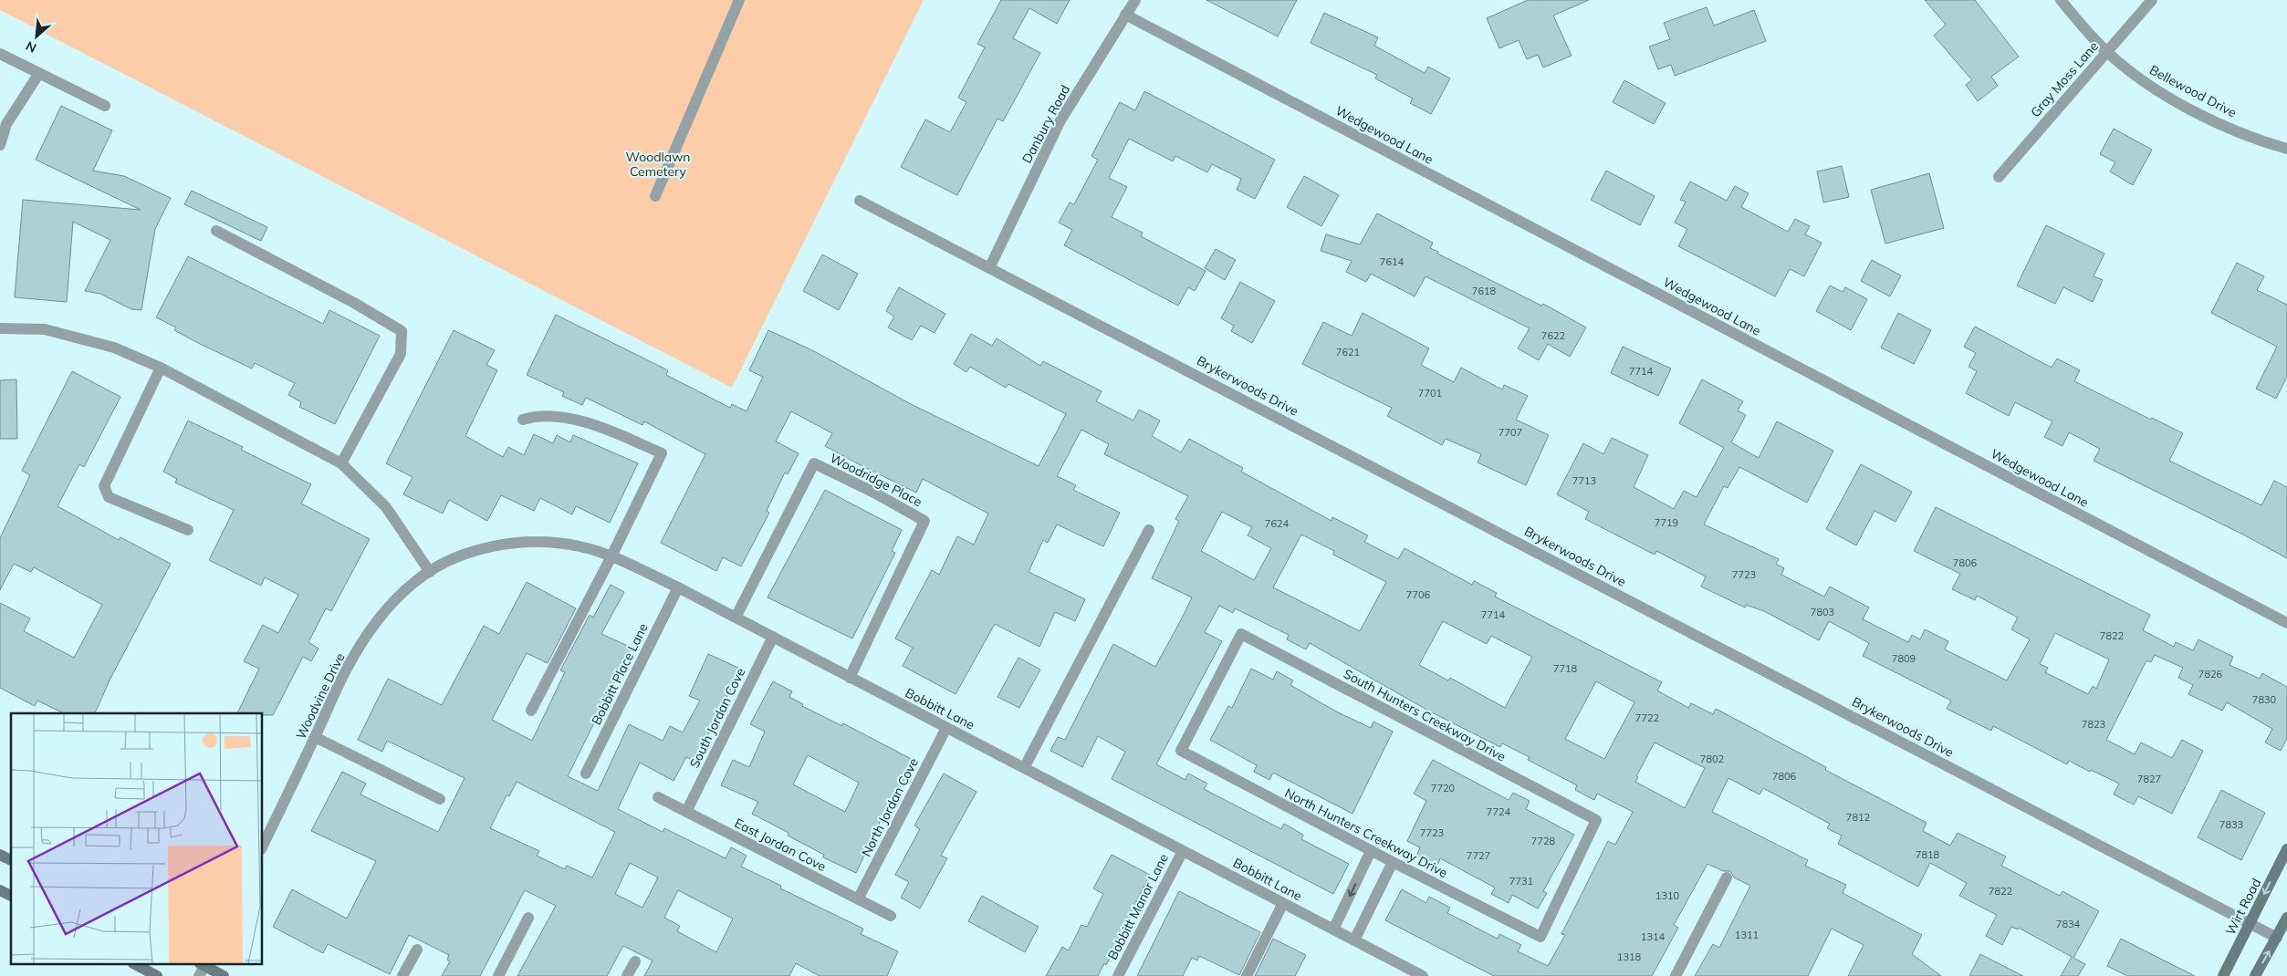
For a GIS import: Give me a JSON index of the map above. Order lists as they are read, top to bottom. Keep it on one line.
{"streets":{"main road":["Wirt Road"],"street":["Gray Moss Lane","Bellewood Drive","Danbury Road","Wedgewood Lane","Brykerwoods Drive","Woodridge Place","Bobbitt Place Lane","Woodvine Drive","Bobbitt Lane","South Hunters Creekway Drive","South Jordan Cove","North Jordan Cove","North Hunters Creekway Drive","East Jordan Cove","Bobbitt Manor Lane"]},"crossings":[["Gray Moss Lane","Bellewood Drive"],["Danbury Road","Wedgewood Lane"],["Danbury Road","Brykerwoods Drive"],["Brykerwoods Drive","Wirt Road"],["Woodridge Place","Bobbitt Lane"],["Bobbitt Place Lane","Bobbitt Lane"],["Woodvine Drive","Bobbitt Lane"],["Bobbitt Lane","South Jordan Cove"],["Bobbitt Lane","North Jordan Cove"],["Bobbitt Lane","Bobbitt Manor Lane"],["South Hunters Creekway Drive","North Hunters Creekway Drive"],["South Jordan Cove","East Jordan Cove"],["North Jordan Cove","East Jordan Cove"]],"one_way":["Wirt Road"],"parks":["Woodlawn Cemetery"],"house_numbers":["7614","7618","7622","7621","7714","7701","7707","7713","7719","7624","7806","7723","7706","7803","7714","7822","7809","7718","7826","7830","7722","7823","7802","7806","7827","7720","7724","7812","7833","7723","7728","7818","7727","7731","7822","1310","7834","1311","1314","1318"],"north":"bottom left"}
